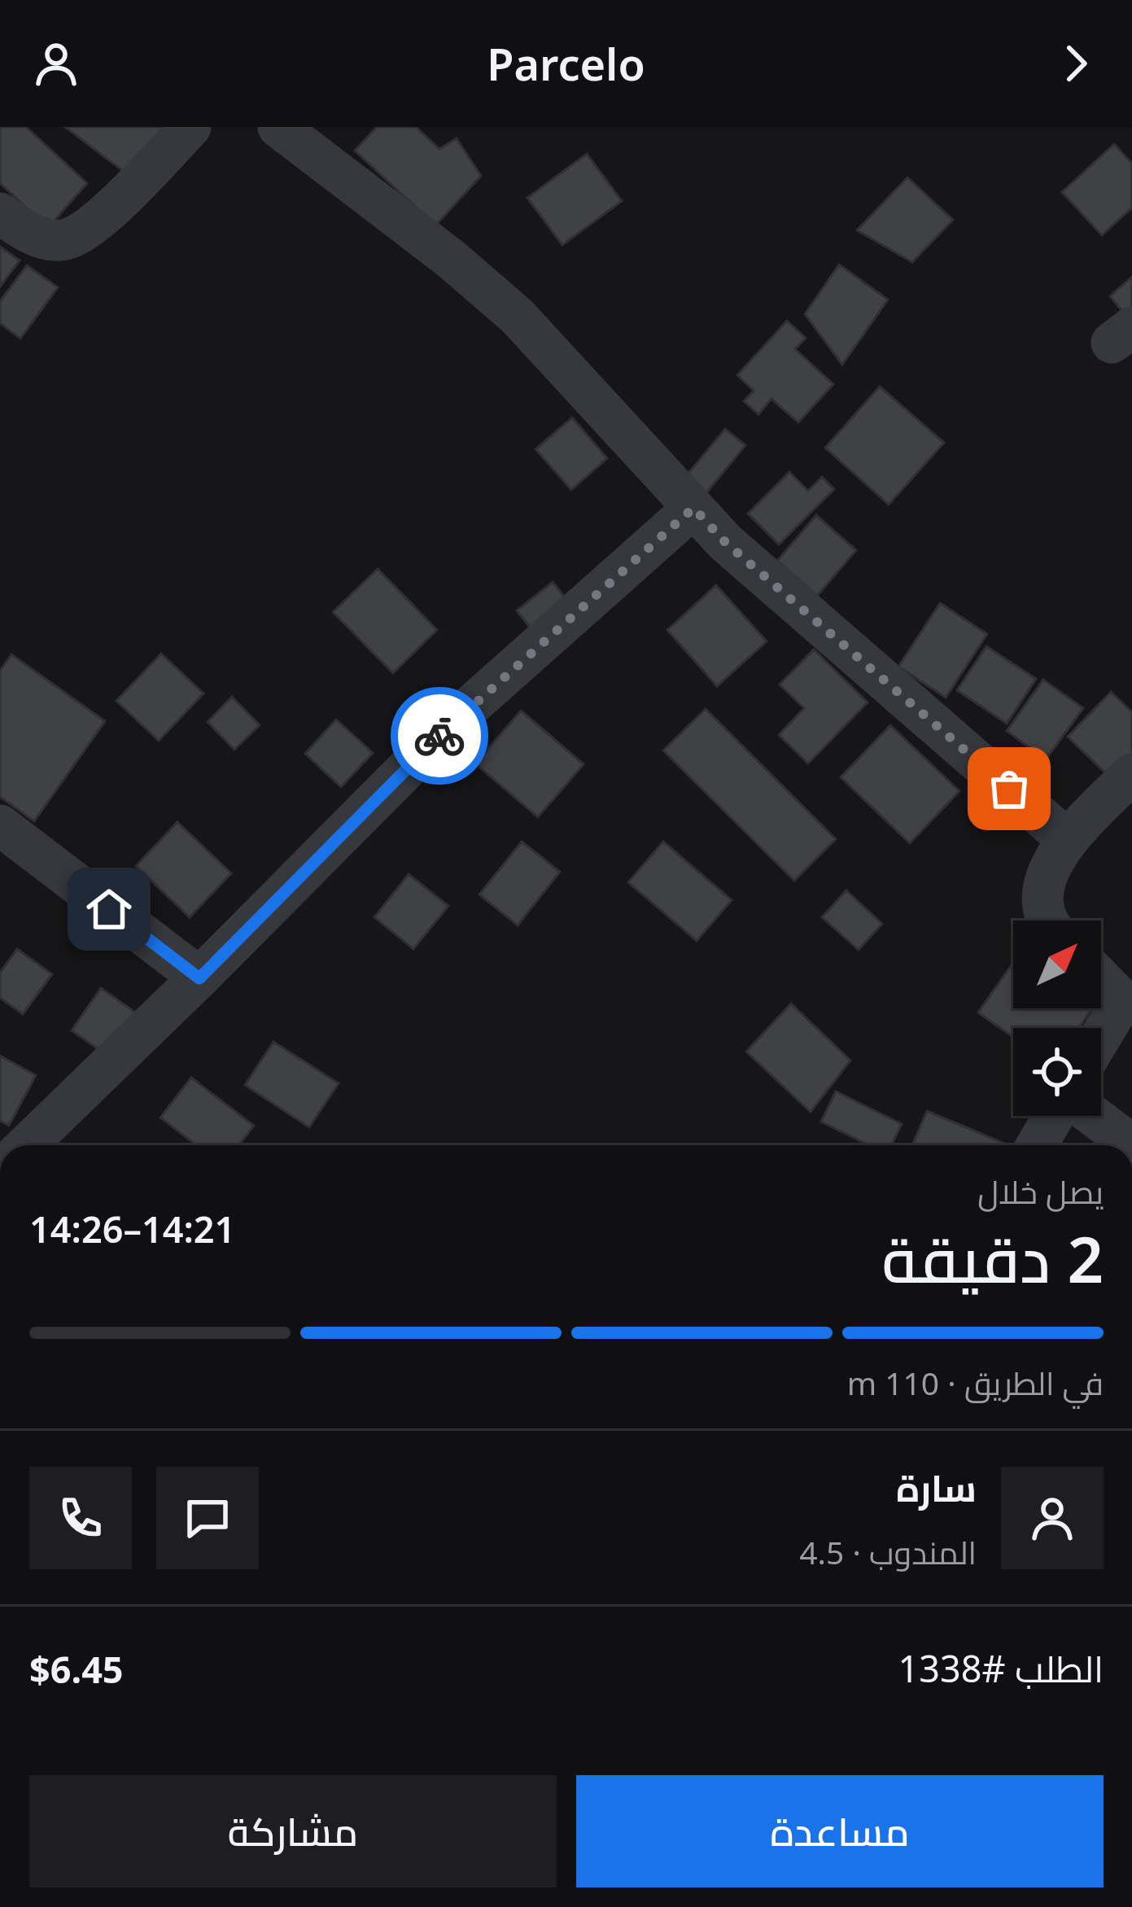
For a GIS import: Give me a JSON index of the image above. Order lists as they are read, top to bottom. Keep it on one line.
{"north":"top right","page":{"header":"Parcelo","heading":["2 دقيقة","يصل خلال","14:21–14:26"],"panel":["سارة","المندوب · 4.5","الطلب #1338","$6.45"],"bar":"في الطريق · 110 m","buttons":["مساعدة","مشاركة"]}}
